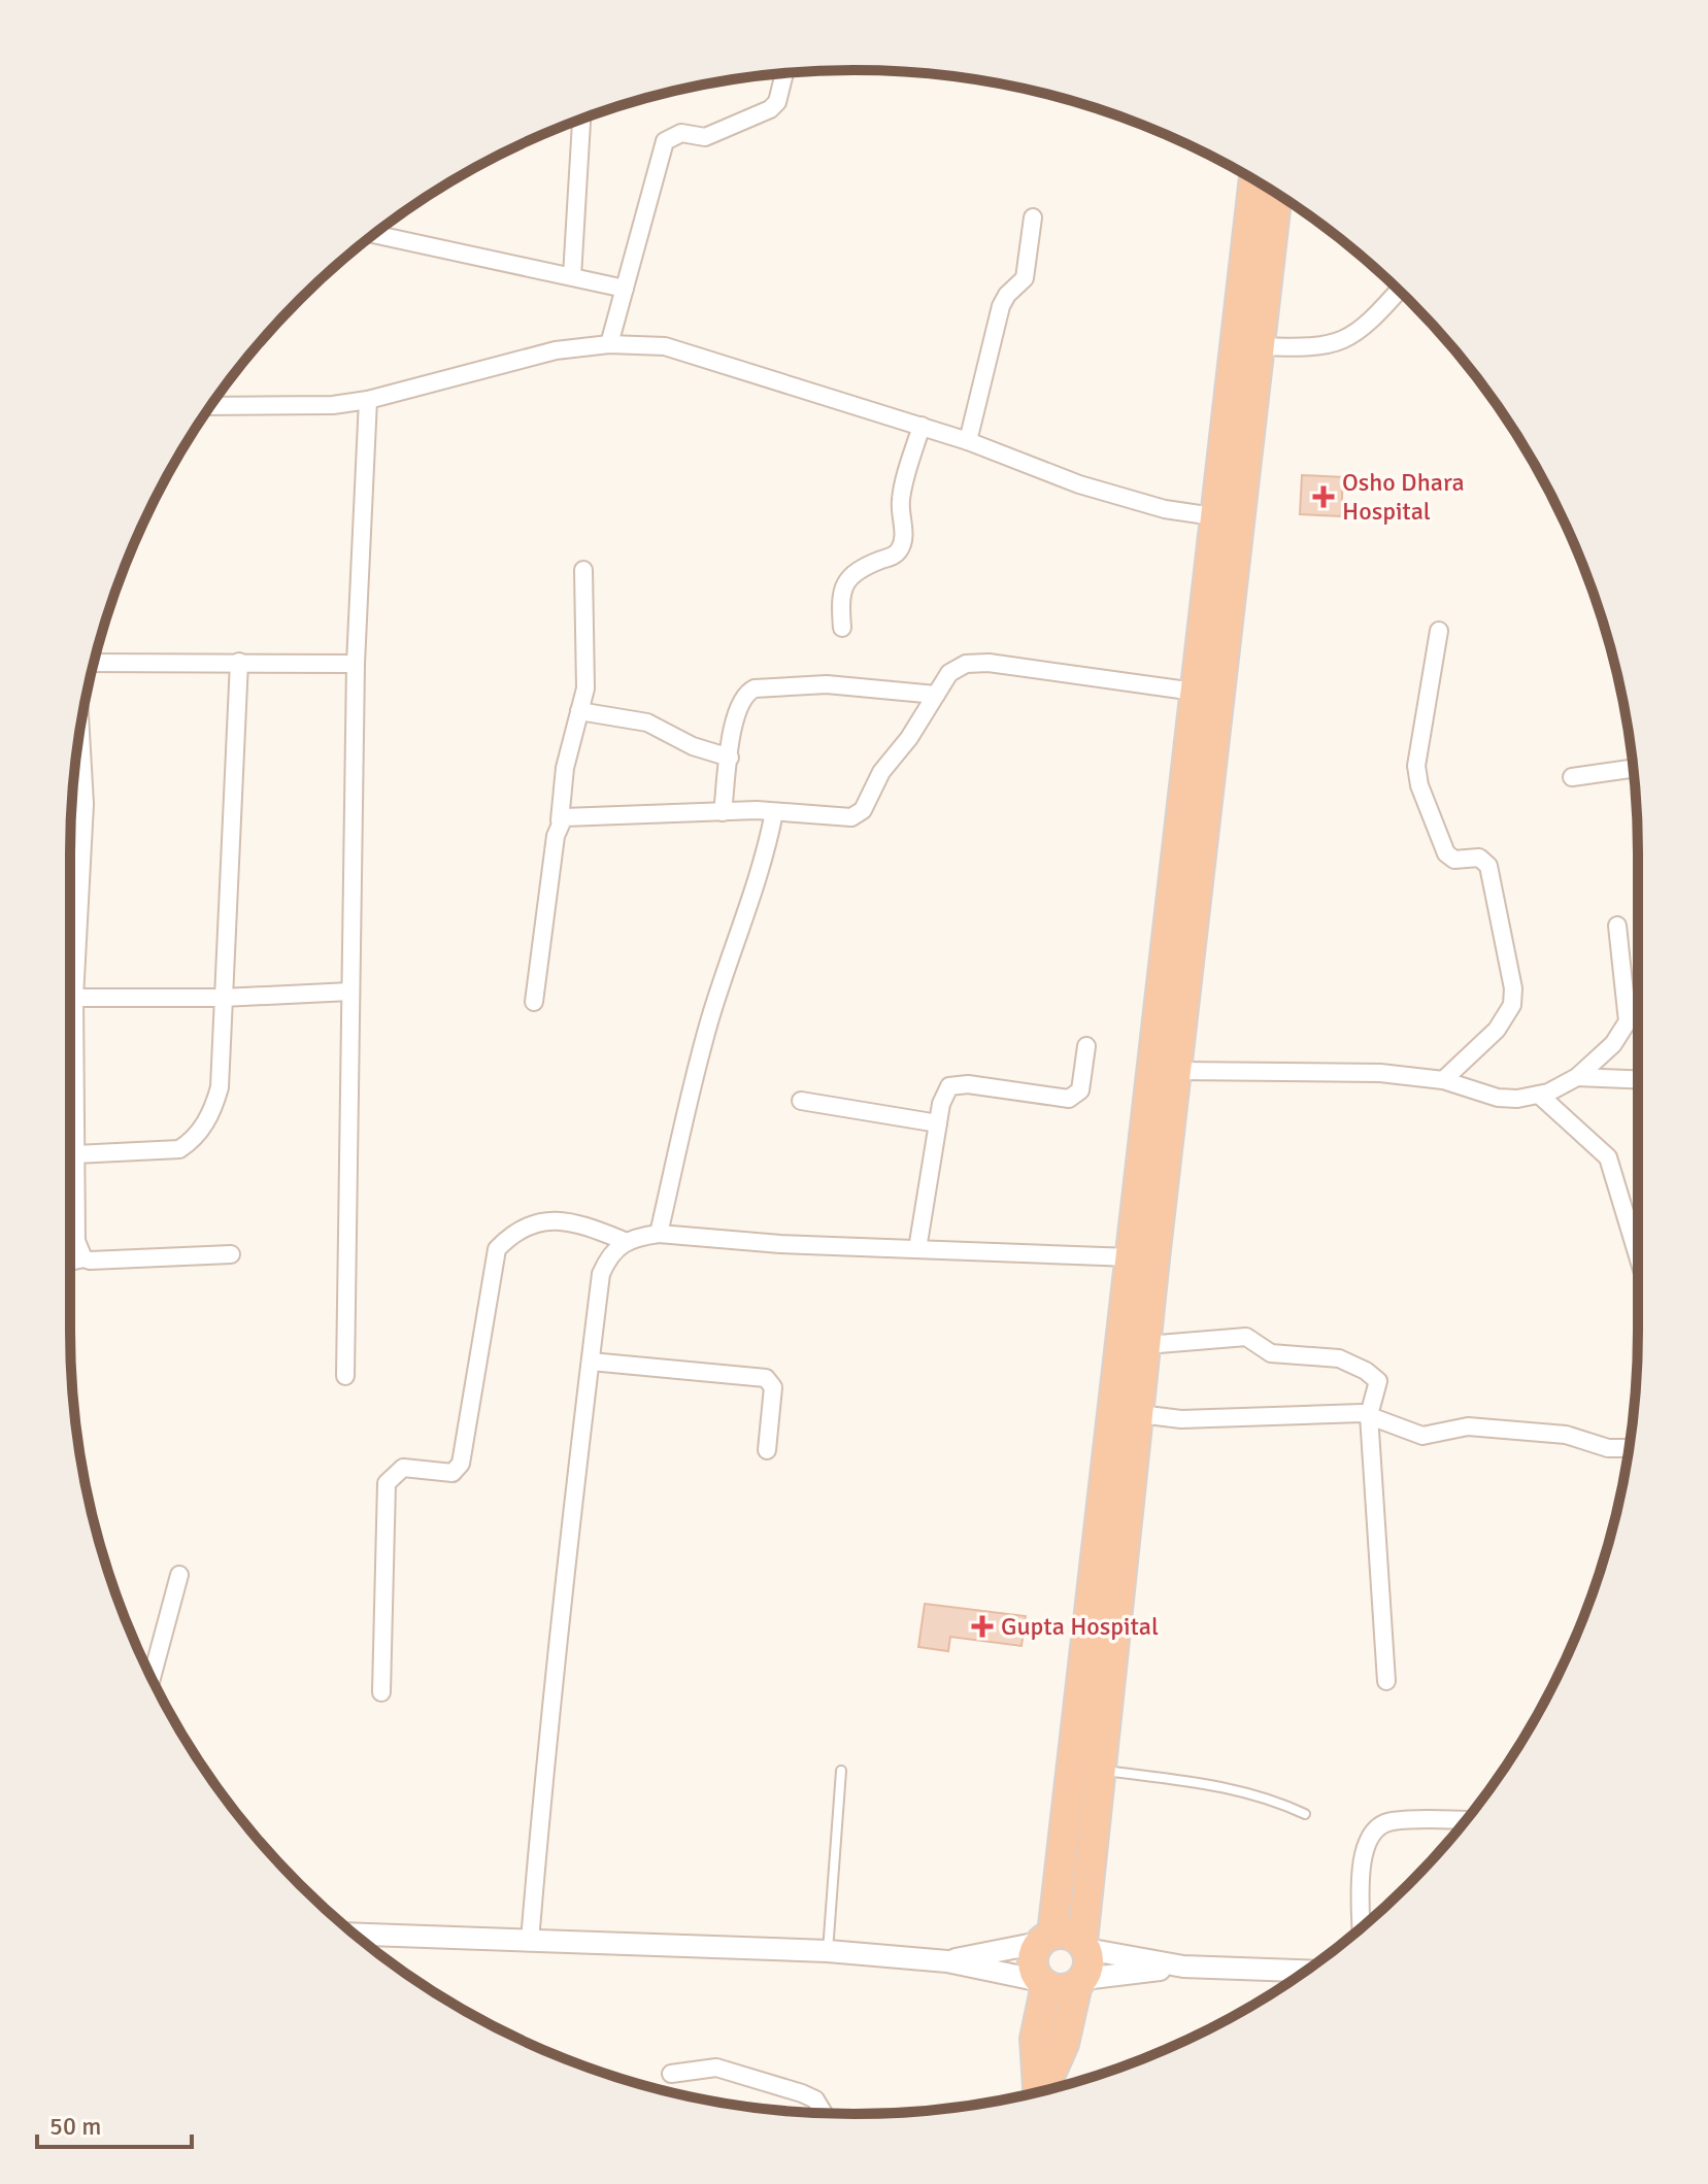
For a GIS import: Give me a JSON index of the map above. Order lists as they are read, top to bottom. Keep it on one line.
{"places":{"health":["Osho Dhara Hospital","Gupta Hospital"]},"scale_bar":"50 m"}
